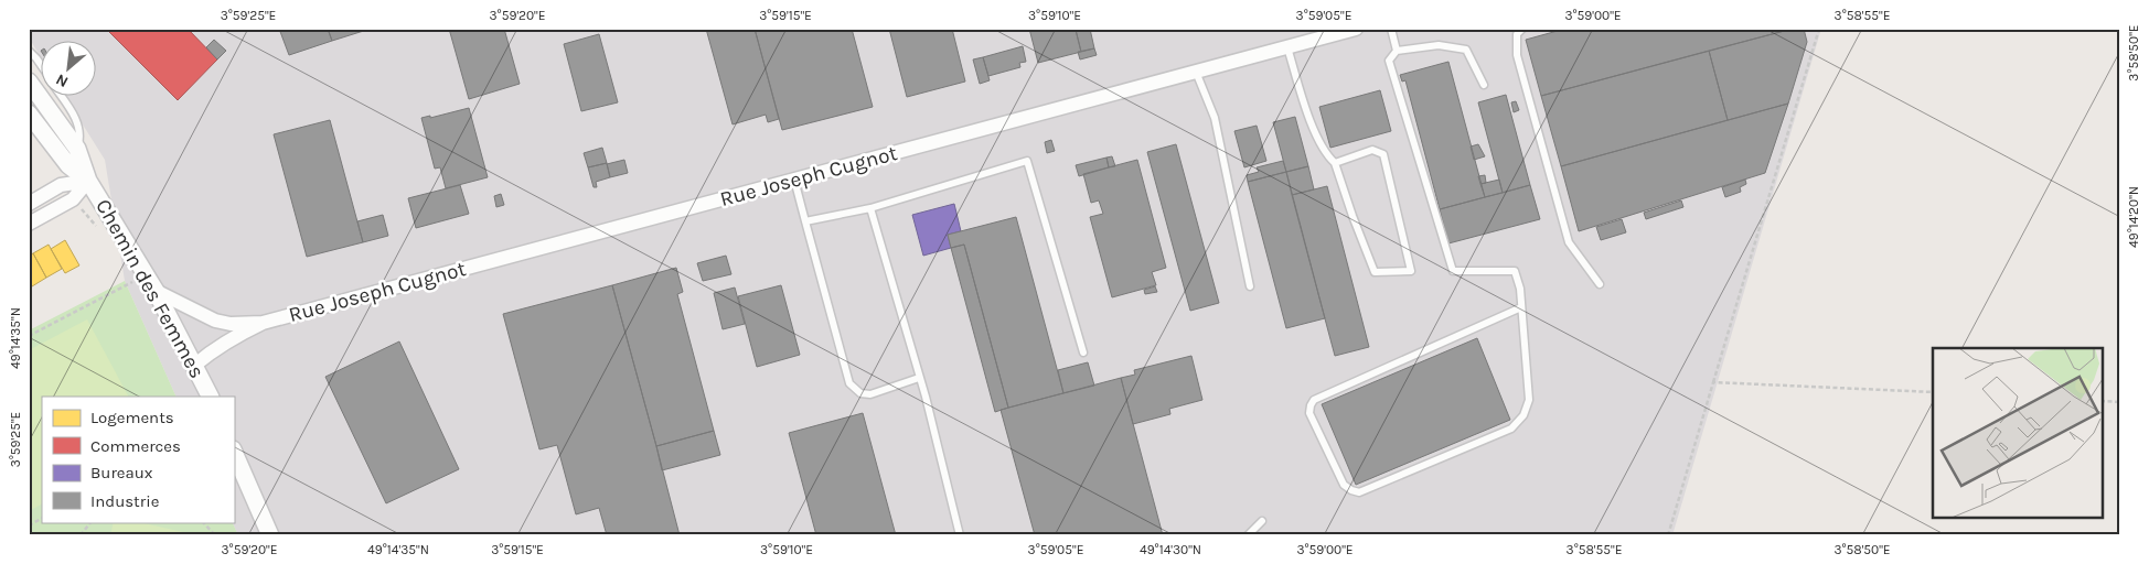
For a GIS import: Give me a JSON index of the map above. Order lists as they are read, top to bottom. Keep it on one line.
{"streets":{"street":["Rue Joseph Cugnot","Chemin des Femmes"]},"crossings":[["Rue Joseph Cugnot","Chemin des Femmes"]],"legend":["Logements","Commerces","Bureaux","Industrie"],"north":"bottom left","coordinates":["3°59'25\"E","3°59'20\"E","3°59'15\"E","3°59'10\"E","3°59'05\"E","3°59'00\"E","3°58'55\"E","3°58'50\"E","49°14'20\"N","49°14'35\"N","49°14'30\"N"]}
